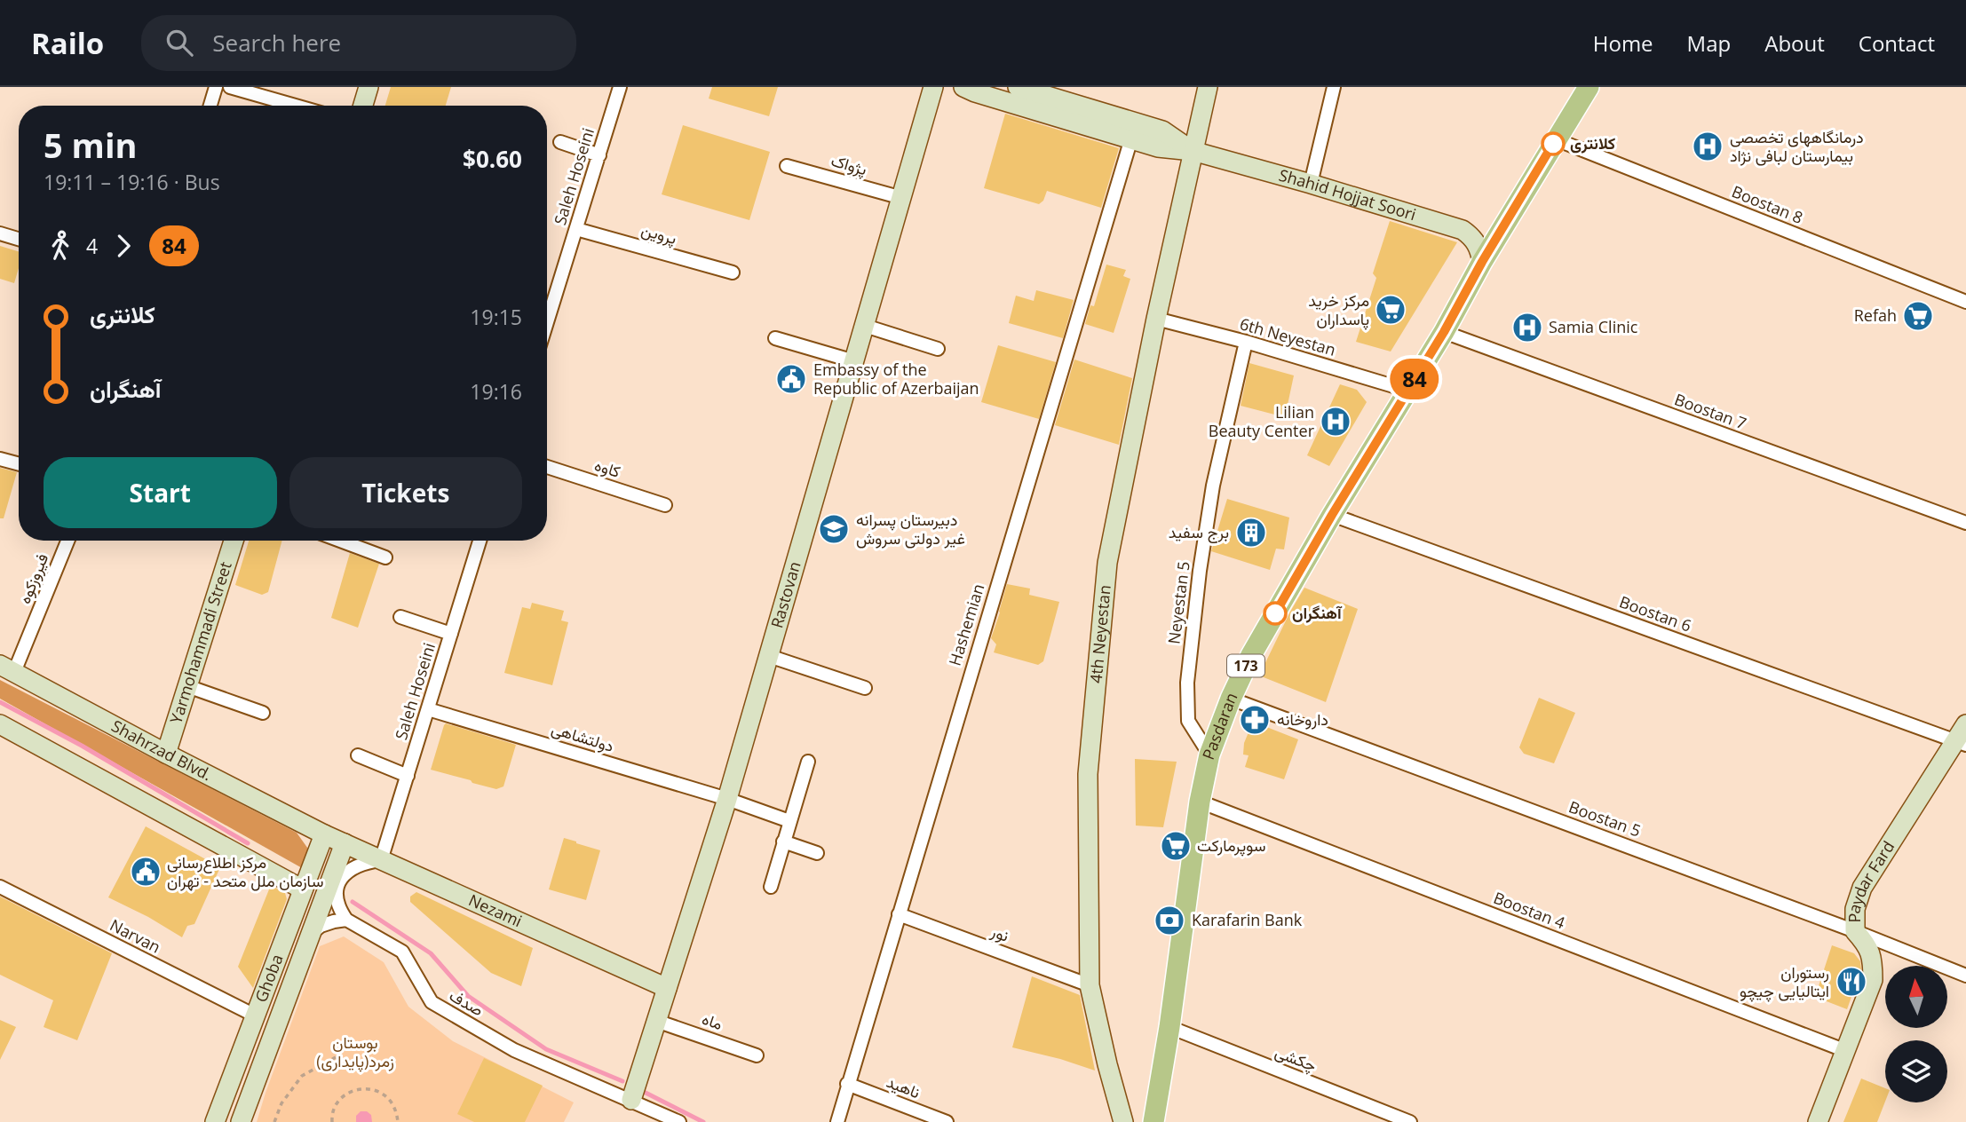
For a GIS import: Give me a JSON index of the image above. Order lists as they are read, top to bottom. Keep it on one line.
{"streets":{"main road":["173","Pasdaran"],"street":["پژواک","Saleh Hoseini","Shahid Hojjat Soori","Boostan 8","پروین","6th Neyestan","Boostan 7","کاوه","فیروزکوه","Rastovan","Neyestan 5","Boostan 6","Hashemian","4th Neyestan","Yarmohammadi Street","دولتشاهی","Shahrzad Blvd.","Boostan 5","Paydar Fard","Boostan 4","Nezami","نور","Narvan","Ghoba","صدف","ماه","چکشی","ناهید"]},"crossings":[["پژواک","Rastovan"],["Saleh Hoseini","پروین"],["Saleh Hoseini","دولتشاهی"],["Saleh Hoseini","Nezami"],["Shahid Hojjat Soori","Hashemian"],["Shahid Hojjat Soori","4th Neyestan"],["Shahid Hojjat Soori","Pasdaran"],["Boostan 8","Pasdaran"],["6th Neyestan","Neyestan 5"],["6th Neyestan","4th Neyestan"],["6th Neyestan","Pasdaran"],["Boostan 7","Pasdaran"],["فیروزکوه","Shahrzad Blvd."],["Rastovan","دولتشاهی"],["Rastovan","Nezami"],["Rastovan","صدف"],["Rastovan","ماه"],["Neyestan 5","Pasdaran"],["Boostan 6","Pasdaran"],["Boostan 6","Paydar Fard"],["Hashemian","نور"],["Hashemian","ناهید"],["4th Neyestan","نور"],["Yarmohammadi Street","Shahrzad Blvd."],["Pasdaran","Boostan 5"],["Pasdaran","Boostan 4"],["Pasdaran","چکشی"],["Shahrzad Blvd.","Nezami"],["Shahrzad Blvd.","Ghoba"],["Boostan 5","Paydar Fard"],["Paydar Fard","Boostan 4"],["Nezami","Ghoba"],["Narvan","Ghoba"]],"parks":["بوستان زمرد(پایداری)"],"places":{"other":["کلانتری","آهنگران"],"hospital":["درمانگاههای تخصصی بیمارستان لبافی نژاد","Samia Clinic","Lilian Beauty Center"],"supermarket":["مرکز خرید پاسداران","Refah","سوپرمارکت"],"public building":["Embassy of the Republic of Azerbaijan","مرکز اطلاع‌رسانی سازمان ملل متحد - تهران"],"school or university":["دبیرستان پسرانه غیر دولتی سروش"],"building":["برج سفید"],"pharmacy":["داروخانه"],"bank":["Karafarin Bank"],"restaurant":["رستوران ایتالیایی چیچو"]},"lines":["bus line 84"],"north":"top","page":{"header":"Railo","search":"Search here","nav":["Home","Map","About","Contact"],"on_map":"84","heading":["5 min","19:11 – 19:16 · Bus","$0.60"],"legs":["4","84"],"list":[{"name":"کلانتری","value":"19:15"},{"name":"آهنگران","value":"19:16"}],"buttons":["Start","Tickets"]}}
